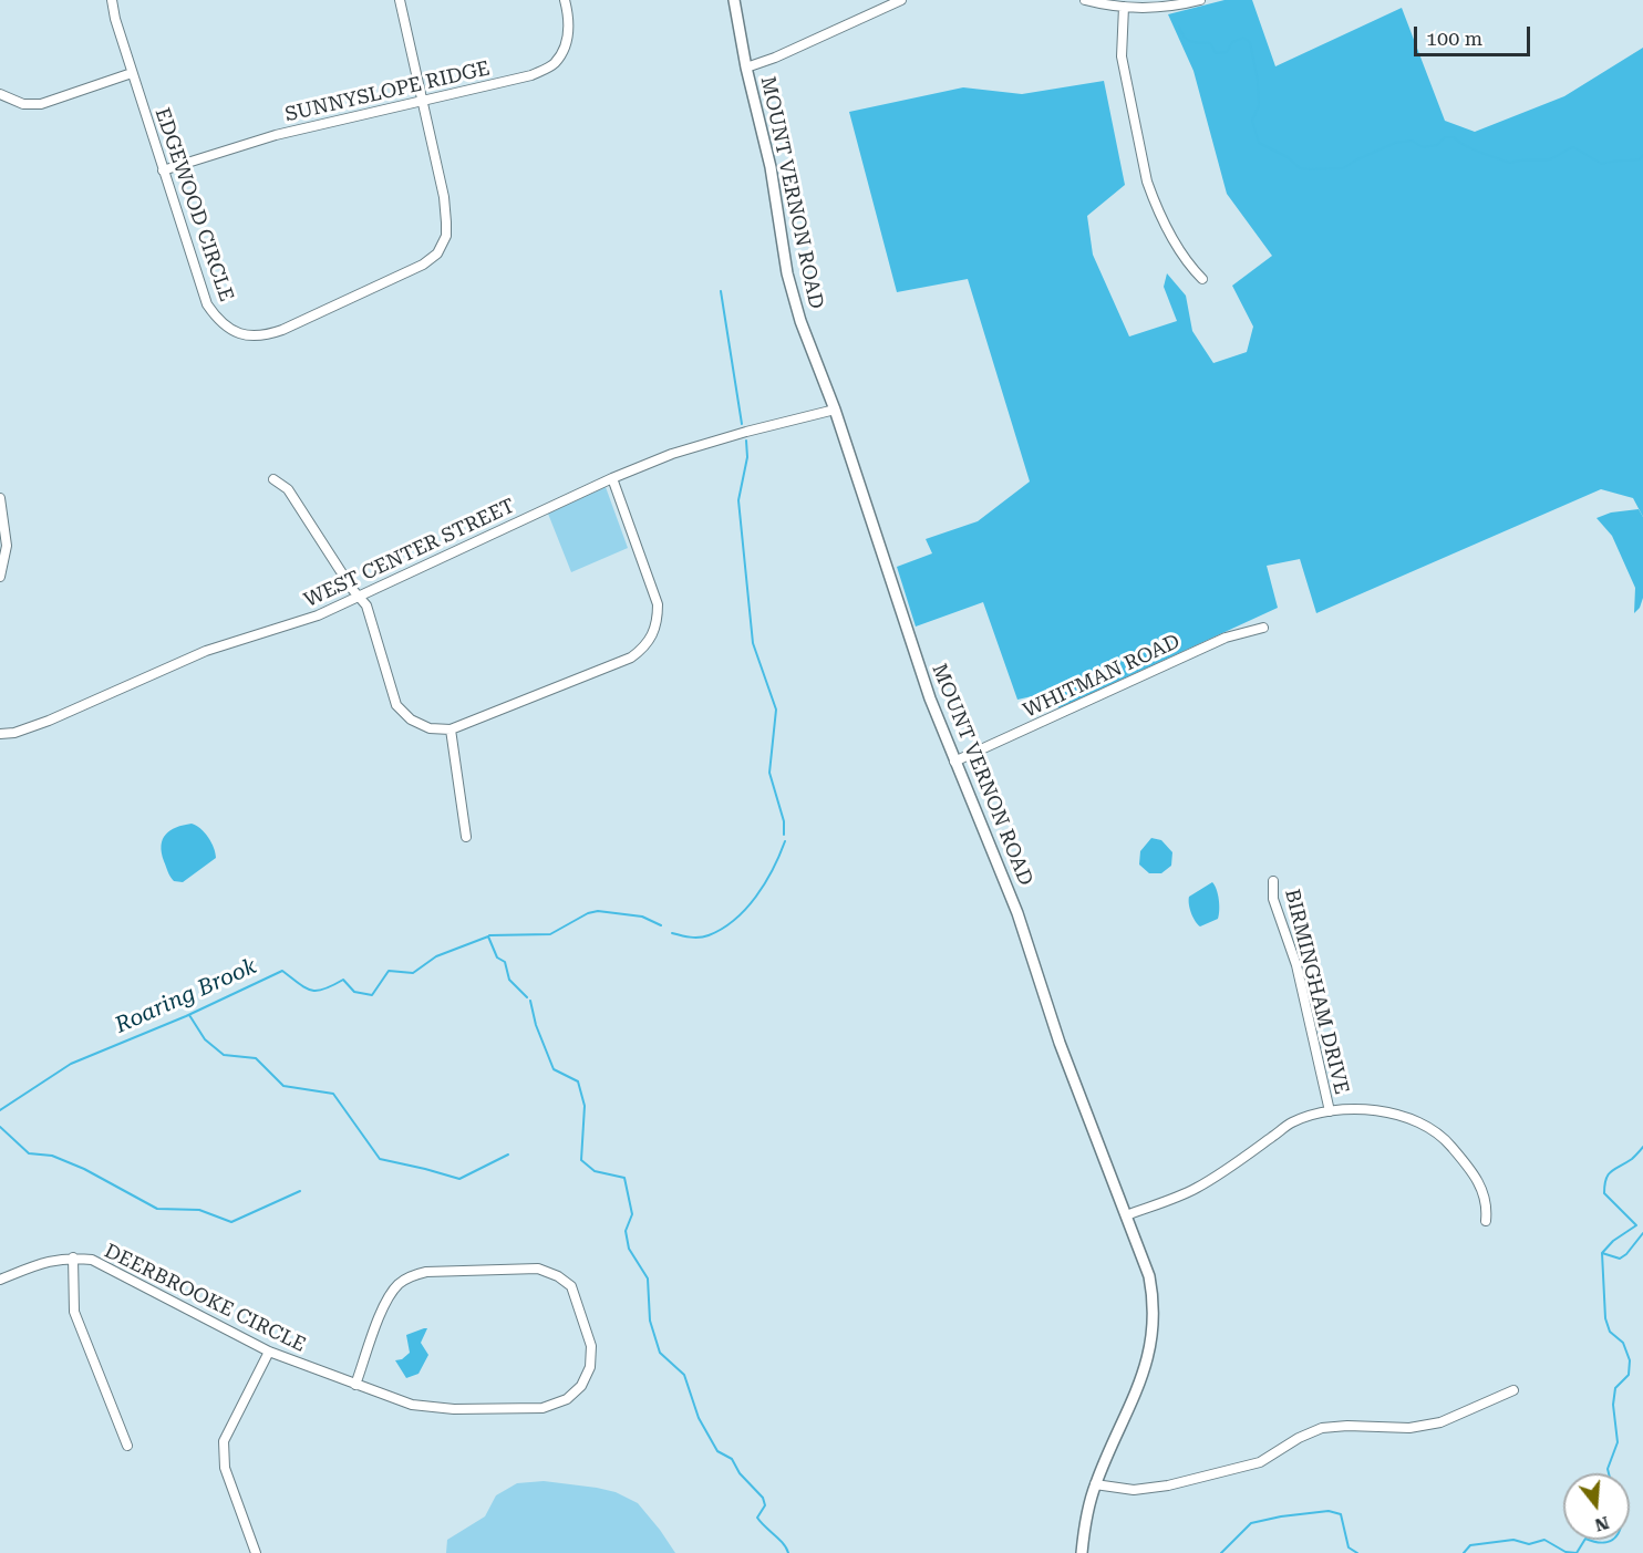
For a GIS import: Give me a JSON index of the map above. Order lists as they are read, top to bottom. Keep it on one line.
{"streets":{"main road":["MOUNT VERNON ROAD"],"street":["SUNNYSLOPE RIDGE","EDGEWOOD CIRCLE","WEST CENTER STREET","WHITMAN ROAD","BIRMINGHAM DRIVE","DEERBROOKE CIRCLE"]},"crossings":[["SUNNYSLOPE RIDGE","EDGEWOOD CIRCLE"],["MOUNT VERNON ROAD","WEST CENTER STREET"],["MOUNT VERNON ROAD","WHITMAN ROAD"]],"water":["Roaring Brook"],"scale_bar":"100 m","north":"bottom"}
